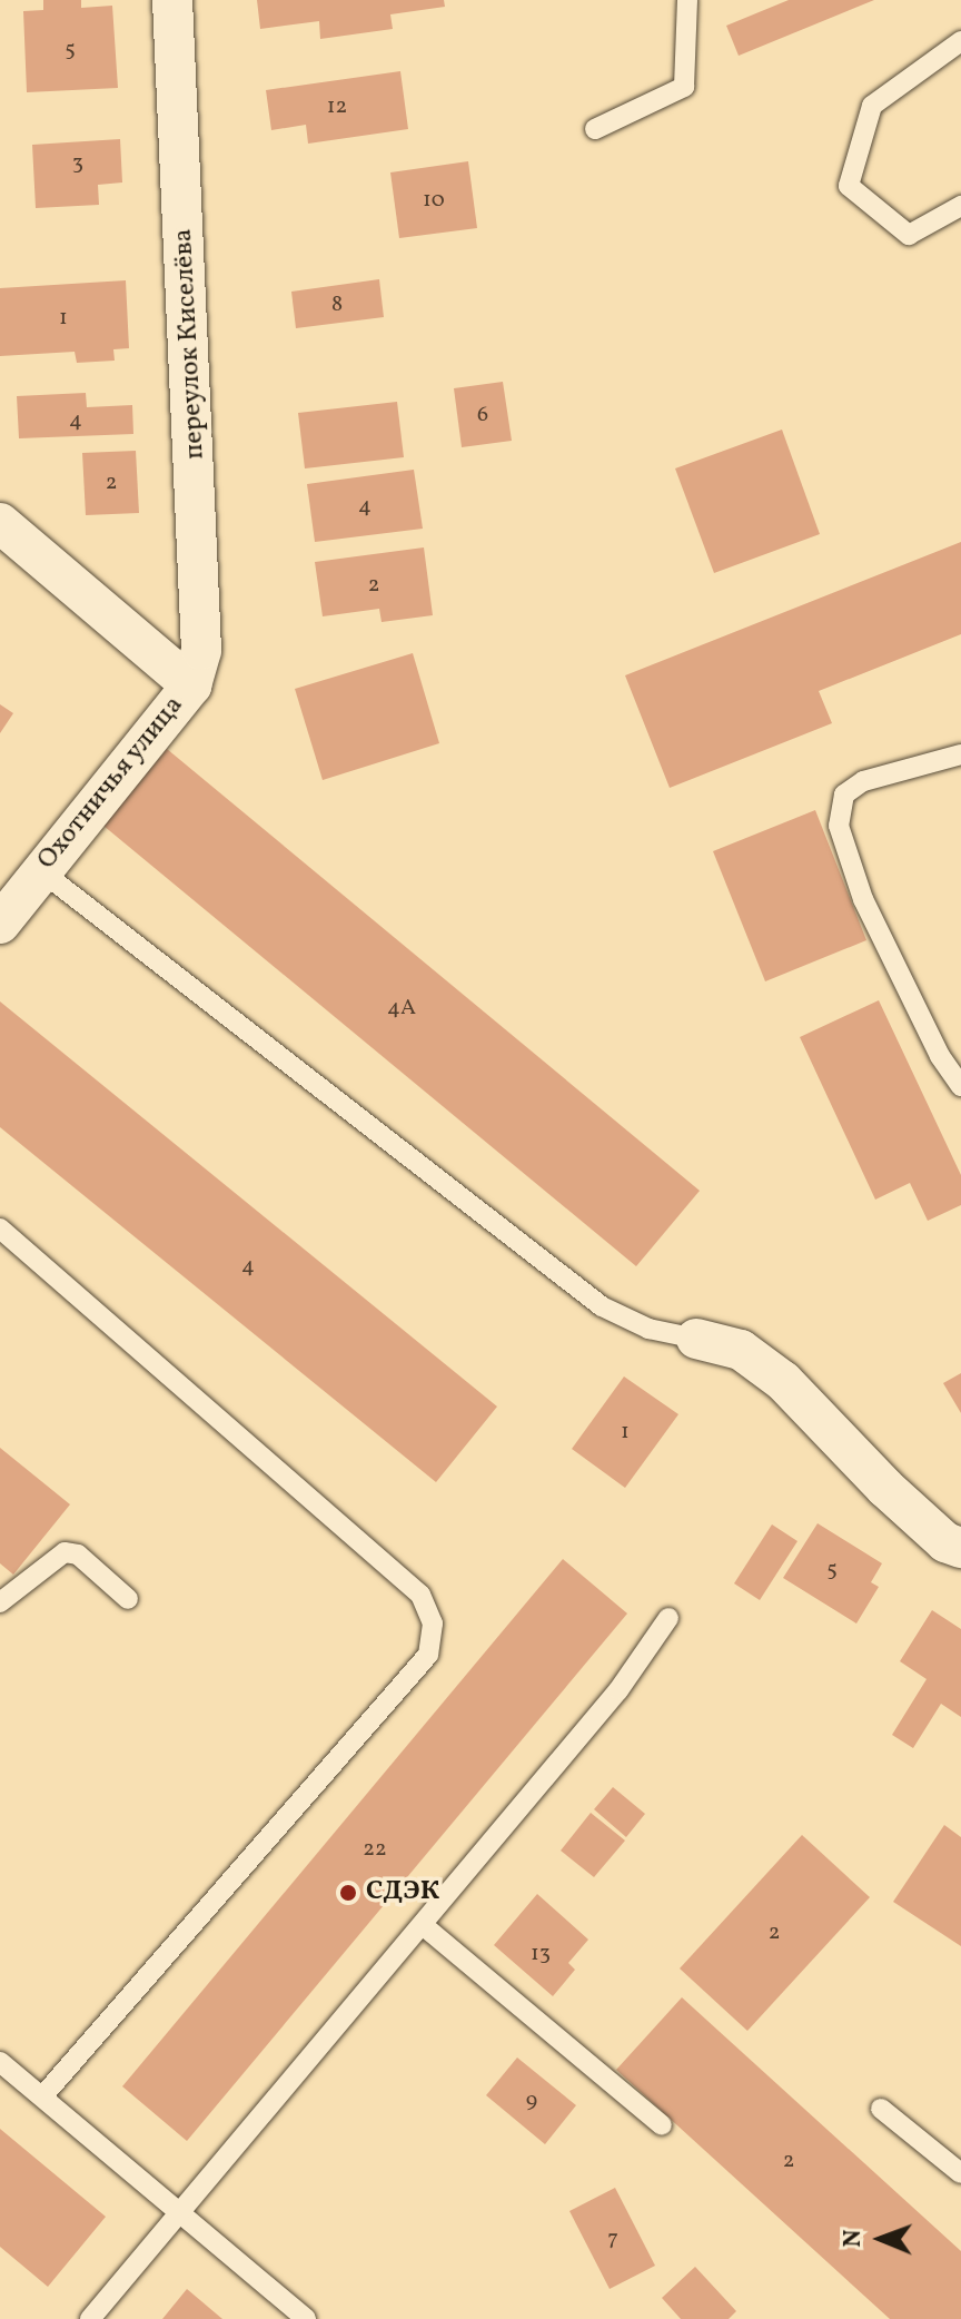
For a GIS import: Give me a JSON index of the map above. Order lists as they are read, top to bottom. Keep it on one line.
{"streets":{"street":["переулок Киселёва","Охотничья улица"]},"crossings":[["переулок Киселёва","Охотничья улица"]],"places":["СДЭК"],"house_numbers":["5","12","3","10","8","1","6","4","2","4","2","4А","4","1","5","22","2","13","9","2","7"],"north":"left"}
